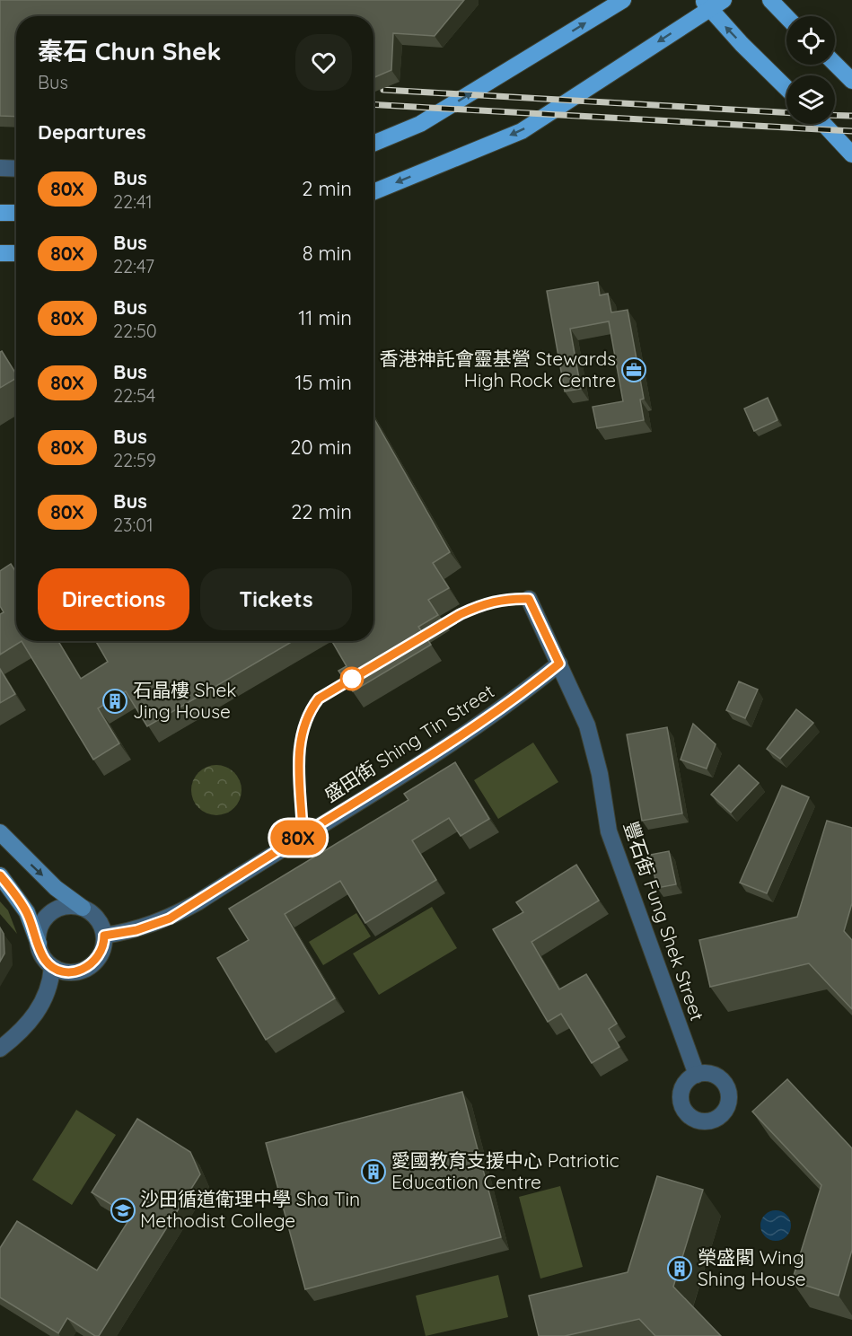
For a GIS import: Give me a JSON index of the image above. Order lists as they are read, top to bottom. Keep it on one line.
{"streets":{"street":["盛田街 Shing Tin Street","豐石街 Fung Shek Street"]},"crossings":[["盛田街 Shing Tin Street","豐石街 Fung Shek Street"]],"places":{"office":["香港神託會靈基營 Stewards High Rock Centre"],"building":["石晶樓 Shek Jing House","愛國教育支援中心 Patriotic Education Centre","榮盛閣 Wing Shing House"],"school or university":["沙田循道衛理中學 Sha Tin Methodist College"]},"lines":["bus line 80X"],"page":{"on_map":"80X","heading":[["秦石 Chun Shek","Bus"],"Departures"],"list":[{"mark":"80X","name":"Bus","note":"22:41","value":"2 min"},{"mark":"80X","name":"Bus","note":"22:47","value":"8 min"},{"mark":"80X","name":"Bus","note":"22:50","value":"11 min"},{"mark":"80X","name":"Bus","note":"22:54","value":"15 min"},{"mark":"80X","name":"Bus","note":"22:59","value":"20 min"},{"mark":"80X","name":"Bus","note":"23:01","value":"22 min"}],"buttons":["Directions","Tickets"]}}
